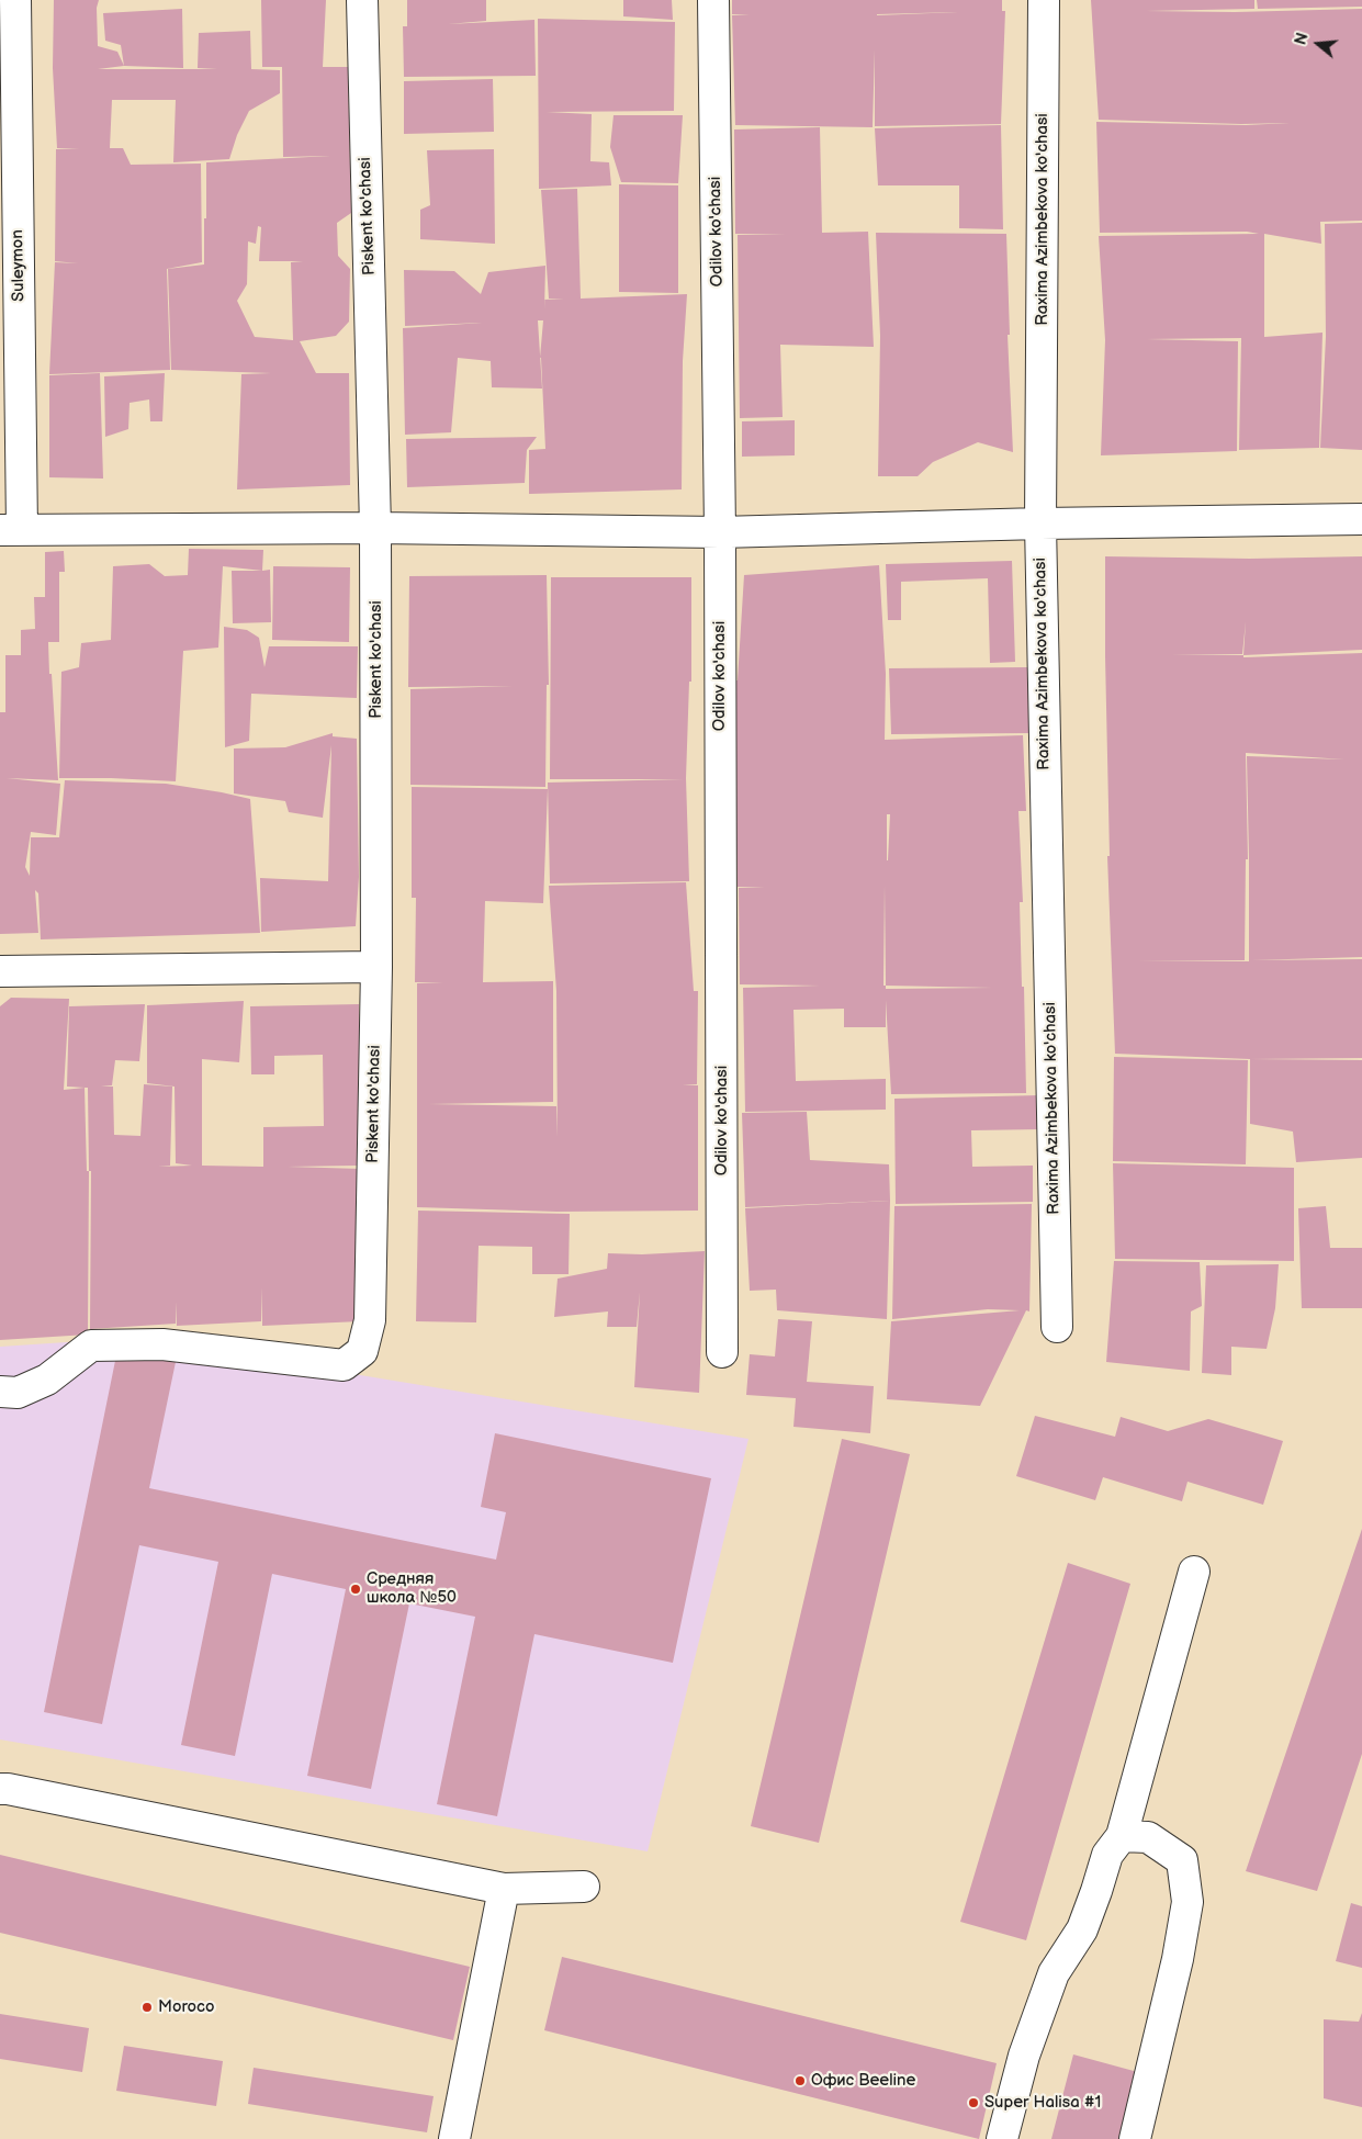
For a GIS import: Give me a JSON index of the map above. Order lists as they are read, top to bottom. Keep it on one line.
{"streets":{"street":["Piskent ko'chasi","Raxima Azimbekova ko'chasi","Odilov ko'chasi","Suleymon"]},"places":["Средняя школа №50","Moroco","Офис Beeline","Super Halisa #1"],"north":"left"}
